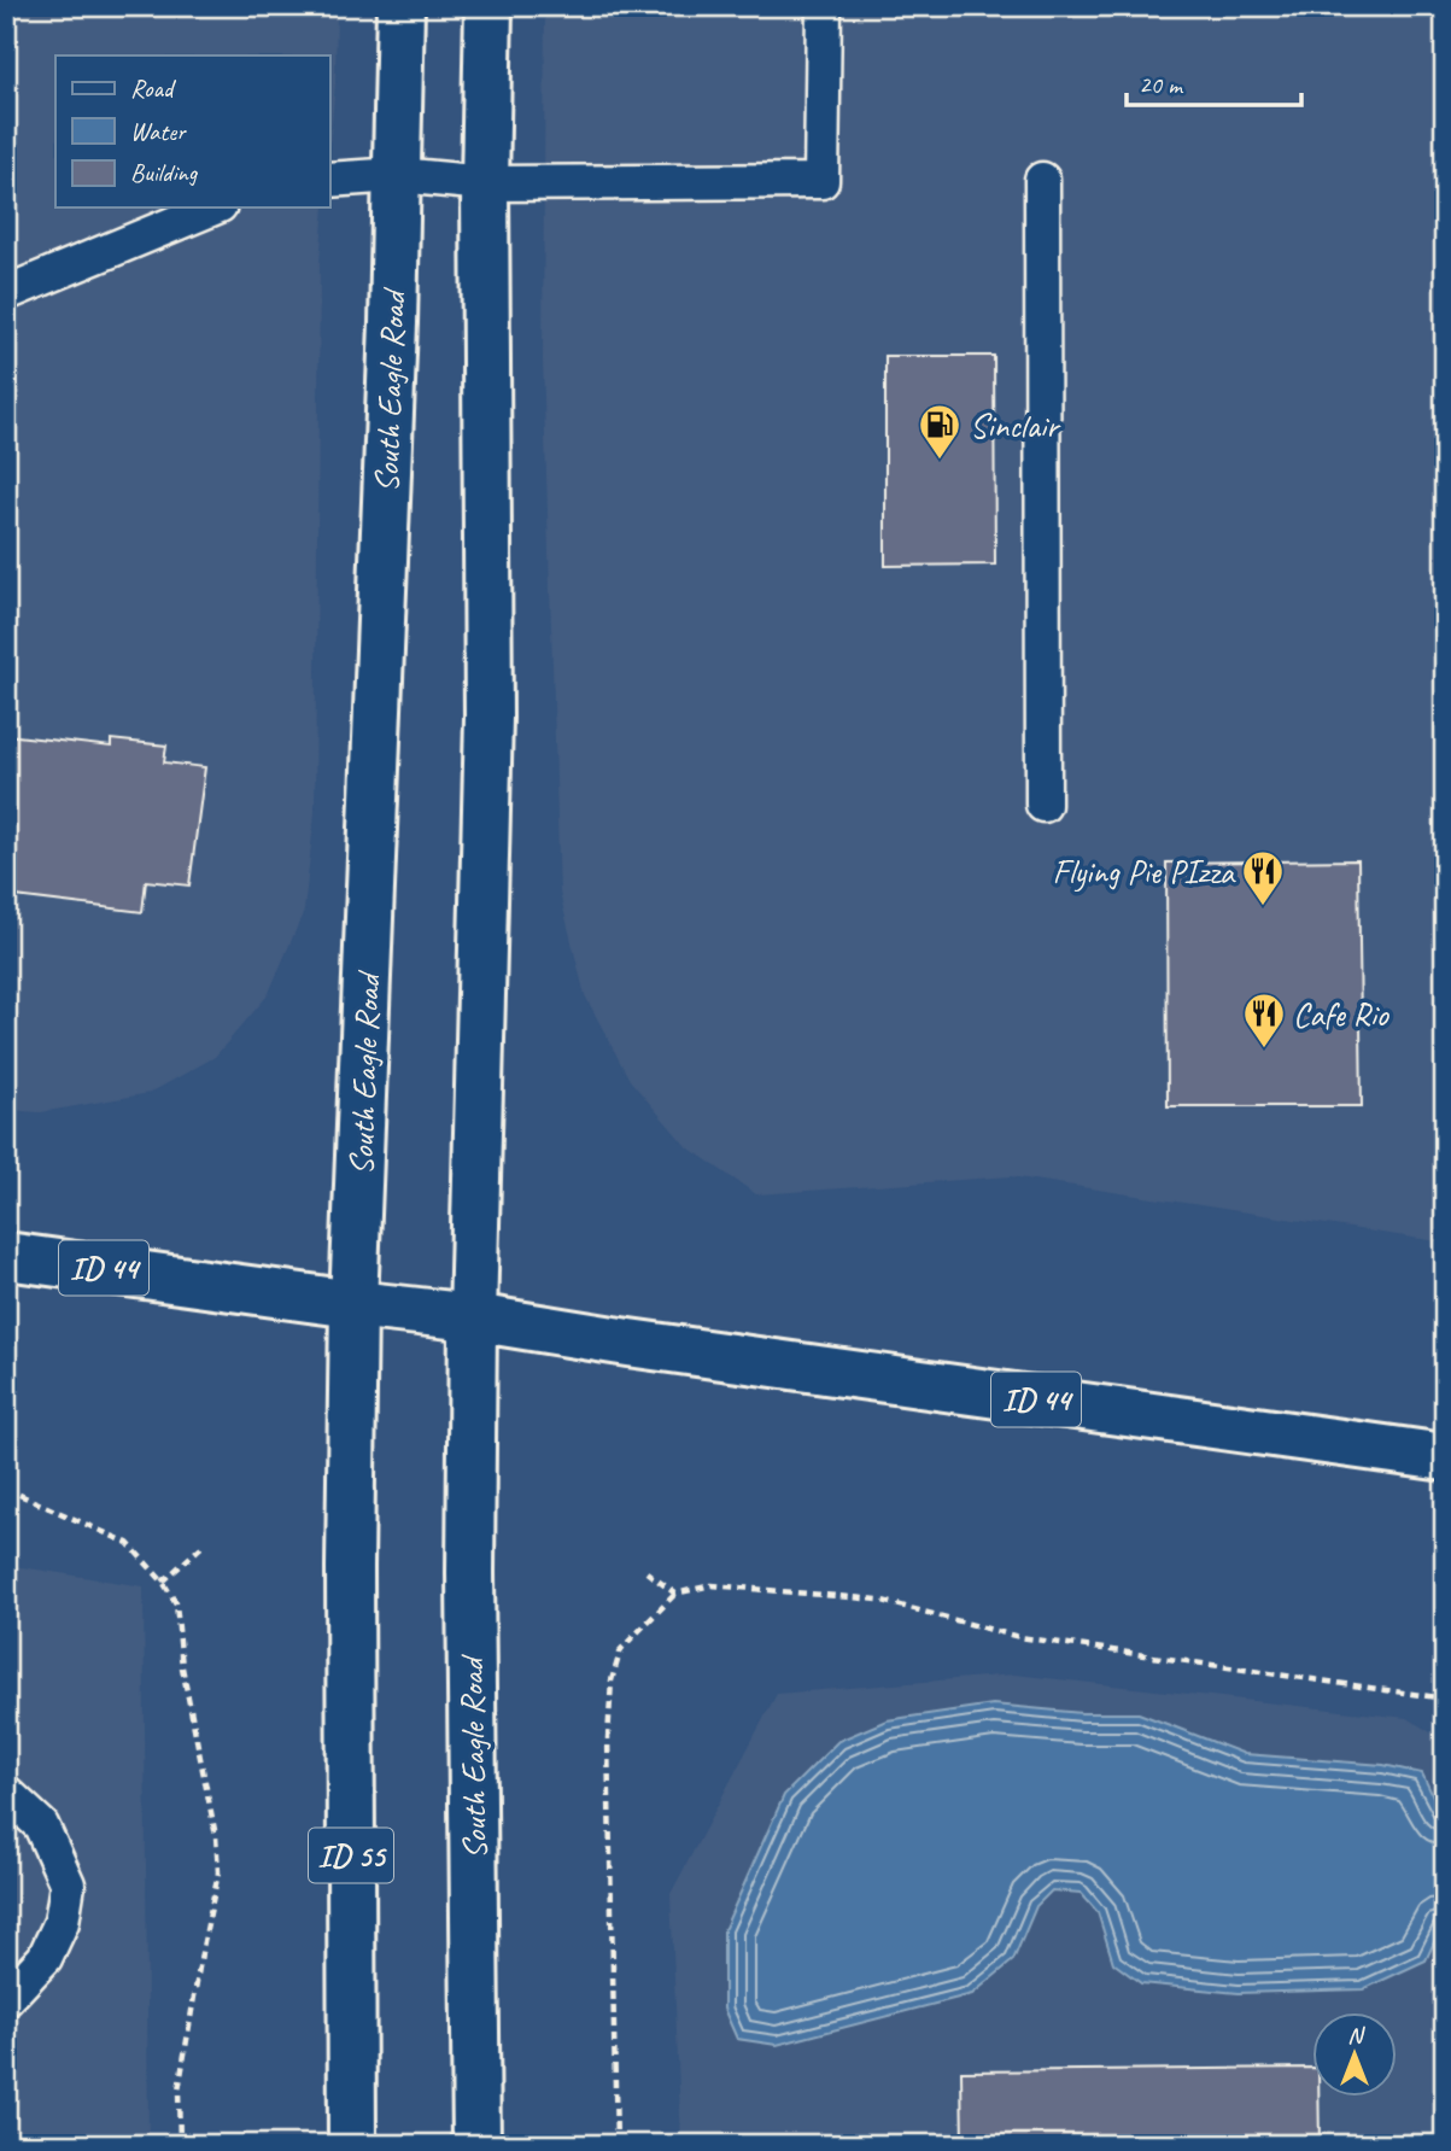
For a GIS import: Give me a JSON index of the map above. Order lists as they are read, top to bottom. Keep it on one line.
{"streets":{"main road":["South Eagle Road","ID 44","ID 55"]},"crossings":[["South Eagle Road","ID 44"]],"places":{"fuel station":["Sinclair"],"restaurant":["Flying Pie PIzza","Cafe Rio"]},"legend":["Road","Water","Building"],"scale_bar":"20 m","north":"top"}
